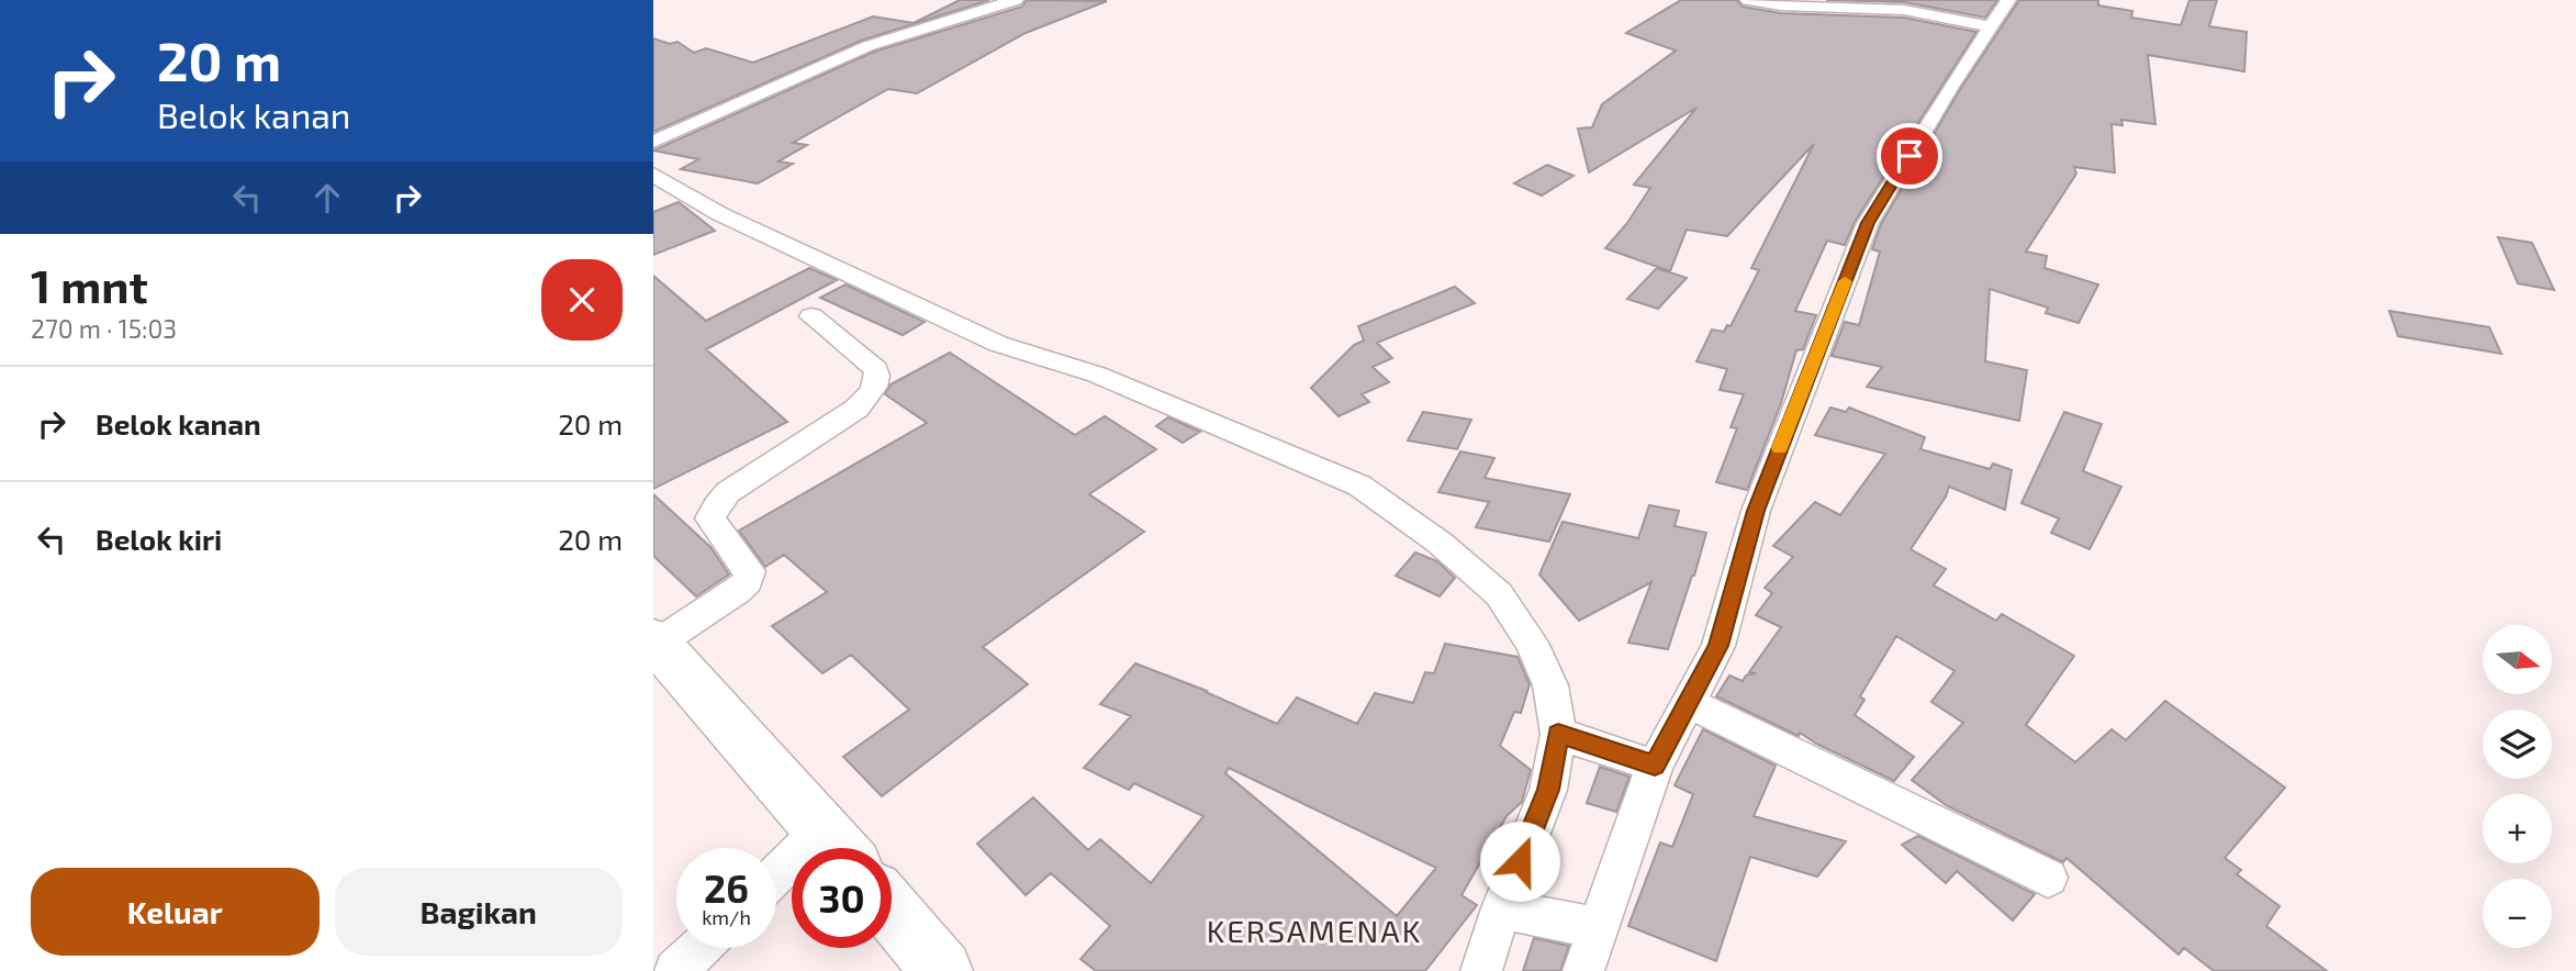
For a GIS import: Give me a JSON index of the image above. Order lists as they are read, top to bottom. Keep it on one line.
{"districts":["KERSAMENAK"],"north":"right","page":{"turn":["20 m","Belok kanan"],"heading":["1 mnt","270 m · 15:03"],"list":[{"name":"Belok kanan","value":"20 m"},{"name":"Belok kiri","value":"20 m"}],"map_buttons":["+","−"],"speed":"26 km/h","limit":"30","buttons":["Keluar","Bagikan"]}}
